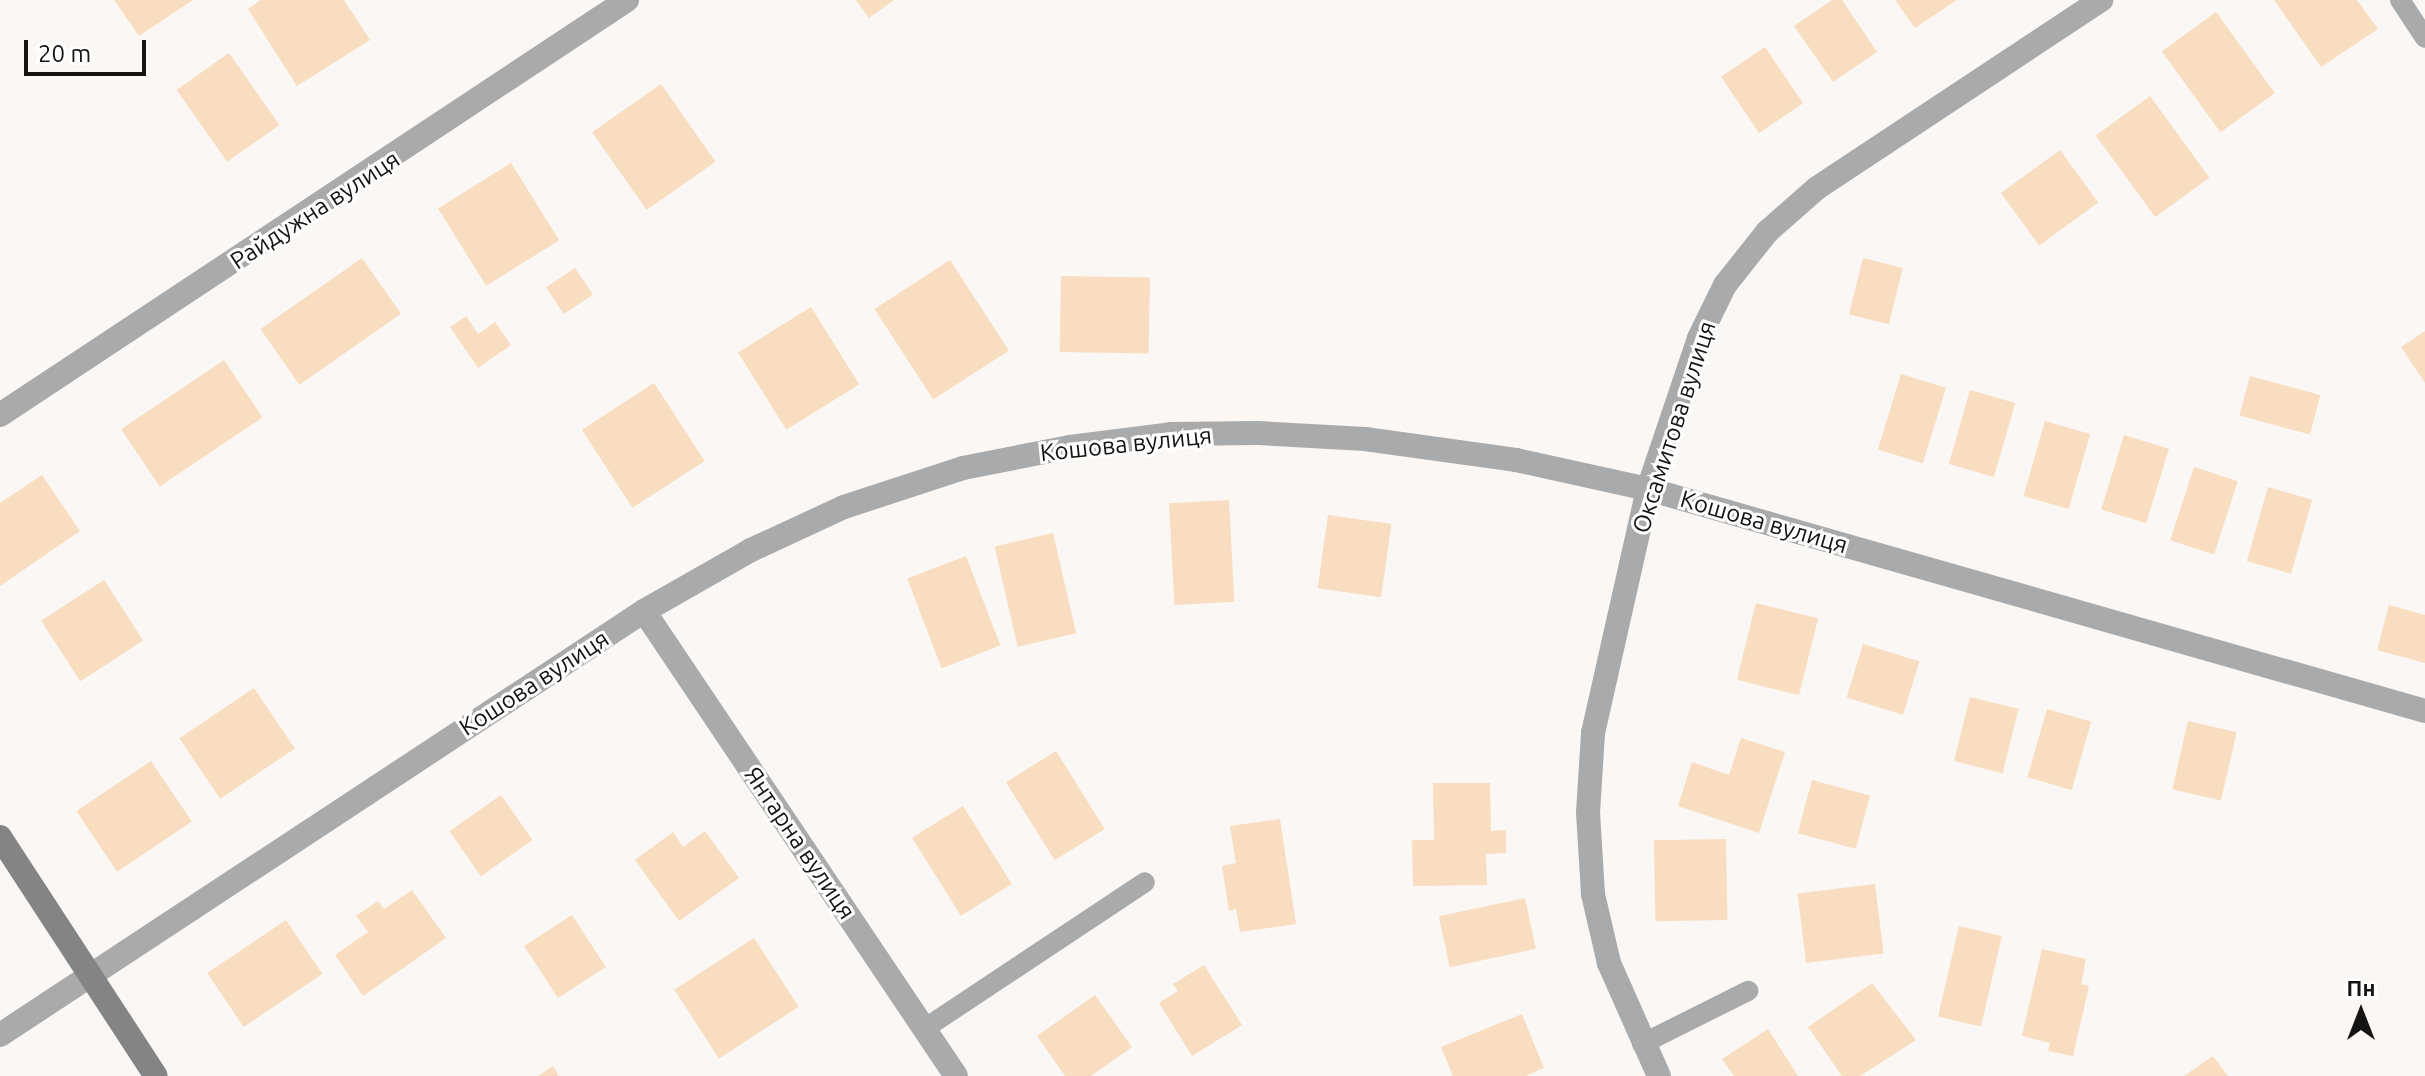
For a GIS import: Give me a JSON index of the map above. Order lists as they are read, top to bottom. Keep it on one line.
{"streets":{"street":["Райдужна вулиця","Оксамитова вулиця","Кошова вулиця","Янтарна вулиця"]},"crossings":[["Оксамитова вулиця","Кошова вулиця"],["Кошова вулиця","Янтарна вулиця"]],"scale_bar":"20 m","north":"top"}
